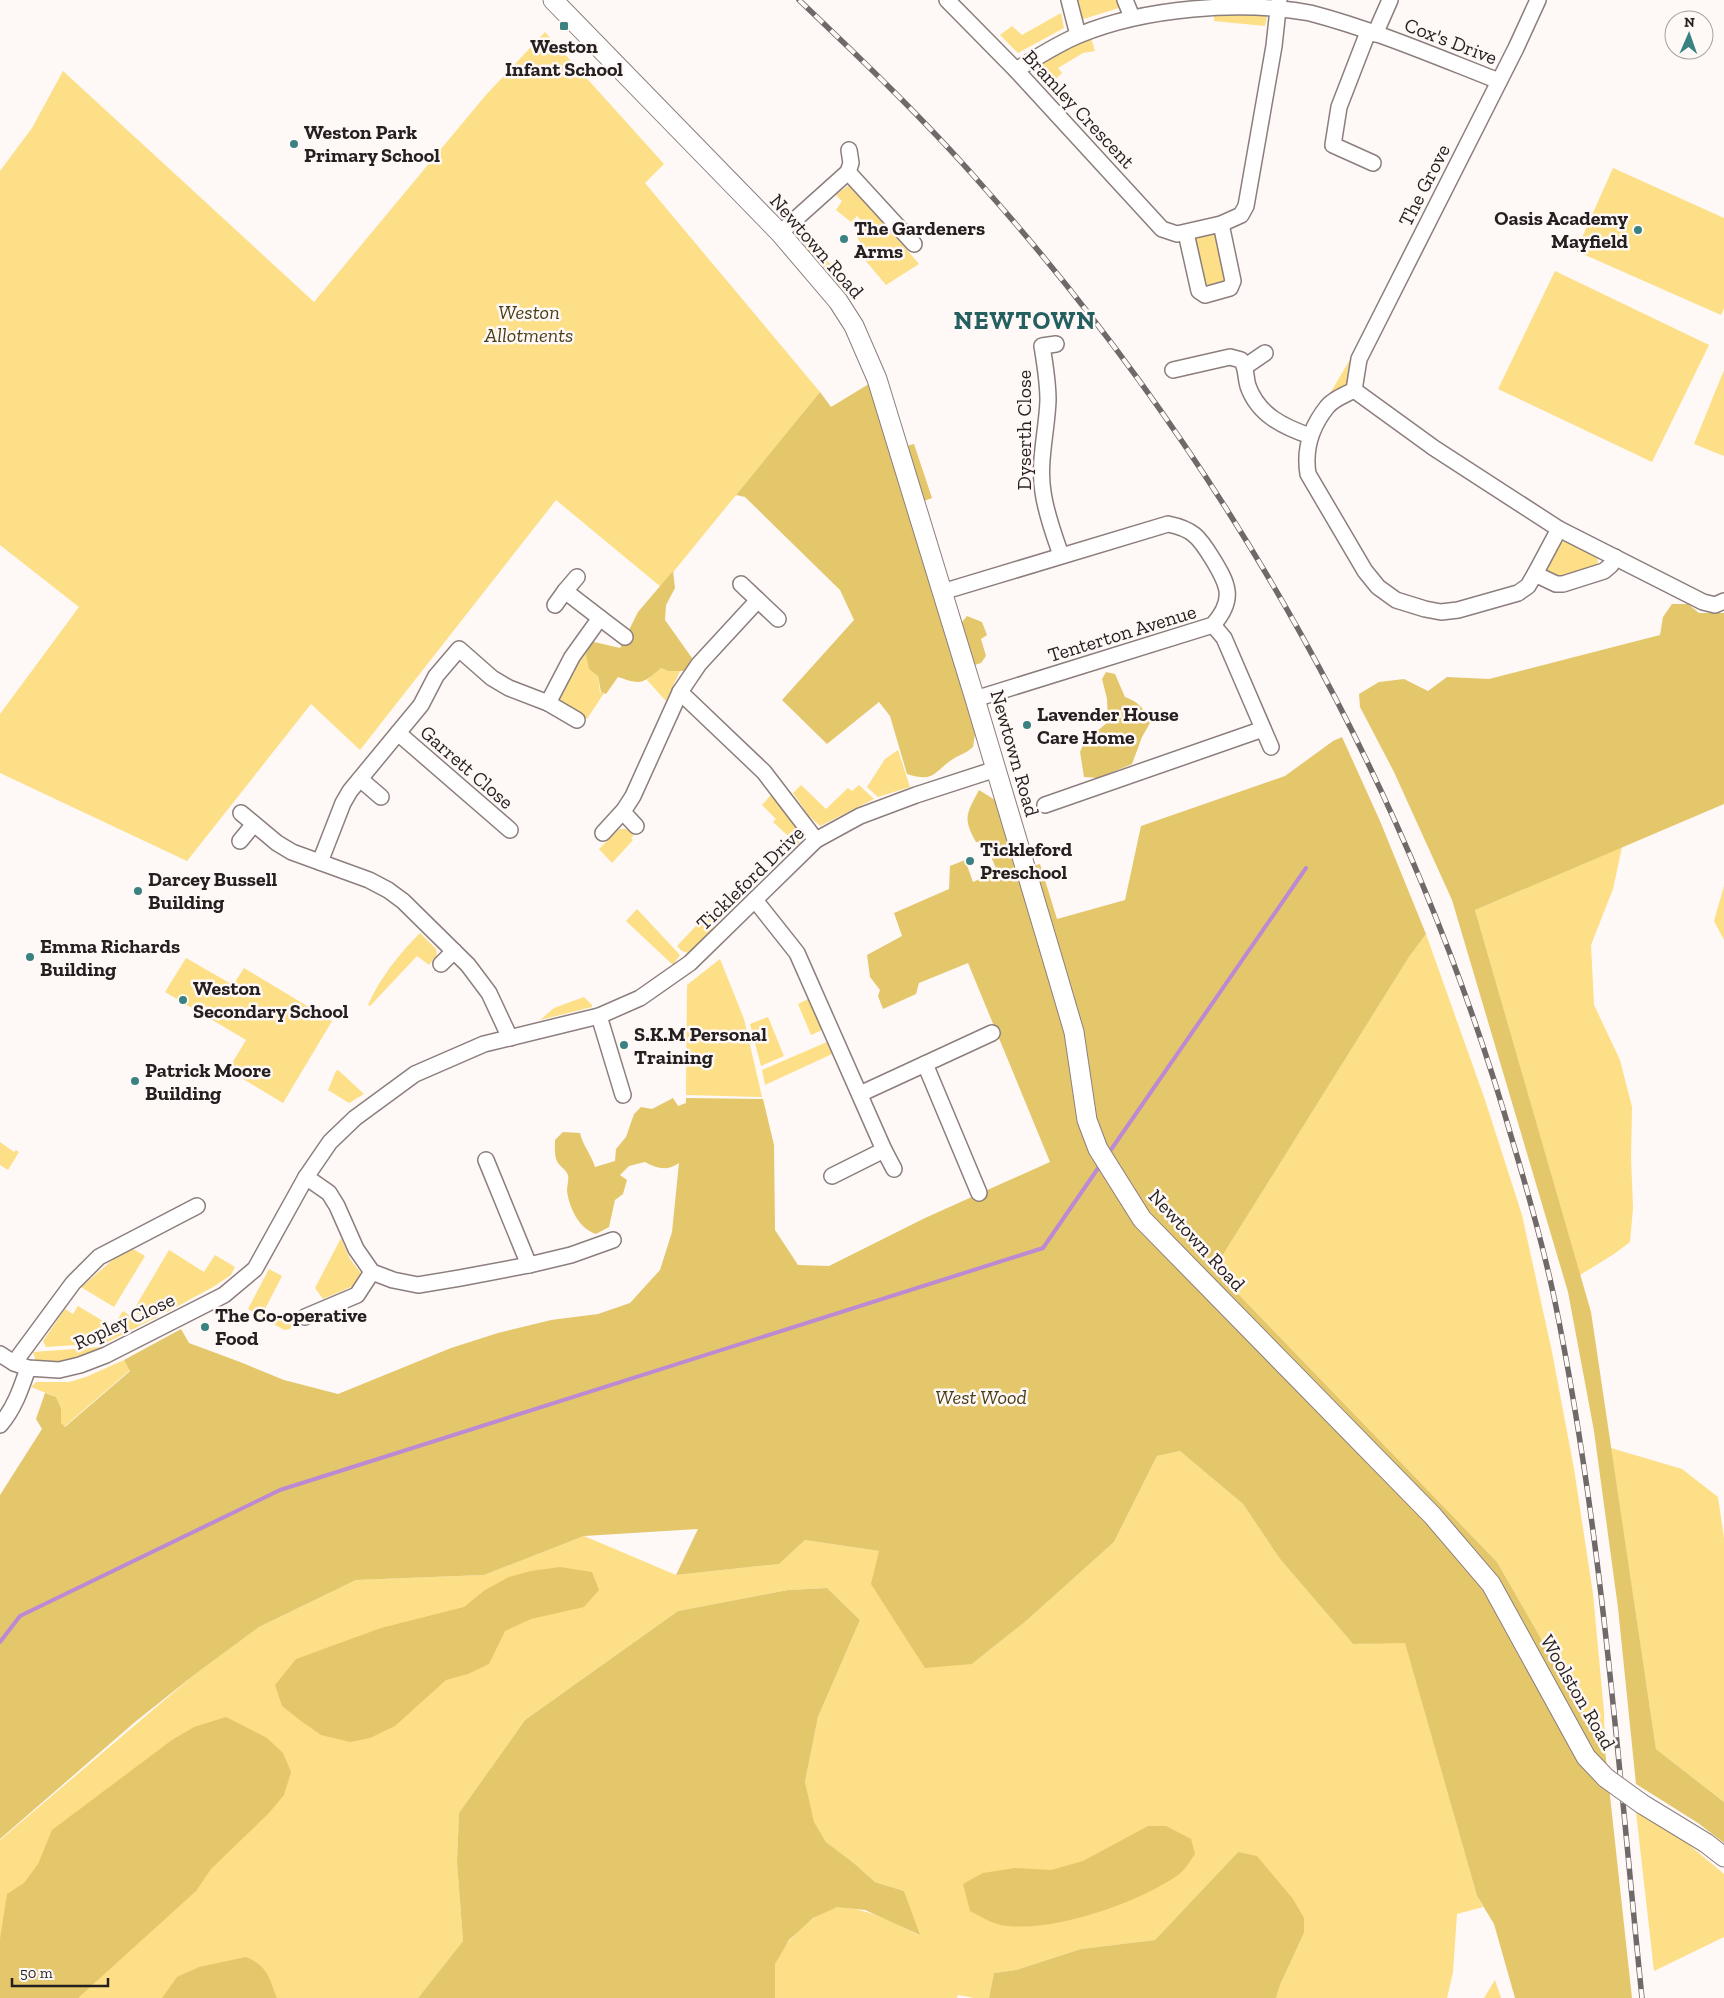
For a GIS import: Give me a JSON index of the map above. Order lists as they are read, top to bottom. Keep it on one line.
{"streets":{"street":["Cox's Drive","Bramley Crescent","The Grove","Newtown Road","Dyserth Close","Tenterton Avenue","Garrett Close","Tickleford Drive","Ropley Close","Woolston Road"]},"crossings":[["Cox's Drive","Bramley Crescent"],["Cox's Drive","The Grove"],["Newtown Road","Tenterton Avenue"],["Newtown Road","Tickleford Drive"],["Newtown Road","Woolston Road"],["Dyserth Close","Tenterton Avenue"],["Tickleford Drive","Ropley Close"]],"districts":["NEWTOWN"],"parks":["Weston Allotments","West Wood"],"places":{"transit":["Weston Infant School"],"other":["Weston Park Primary School","Oasis Academy Mayfield","The Gardeners Arms","Lavender House Care Home","Tickleford Preschool","Darcey Bussell Building","Emma Richards Building","Weston Secondary School","S.K.M Personal Training","Patrick Moore Building","The Co-operative Food"]},"scale_bar":"50 m","north":"top"}
